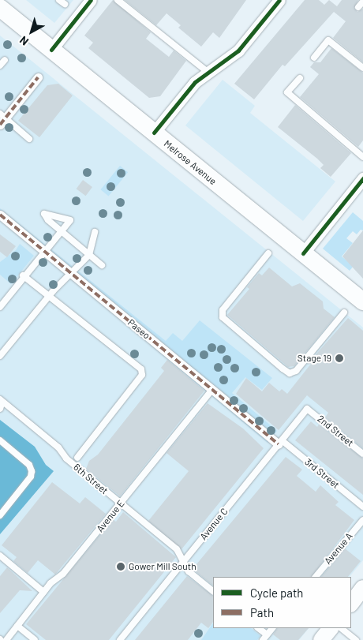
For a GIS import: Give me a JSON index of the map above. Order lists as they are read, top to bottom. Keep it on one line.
{"streets":{"main road":["Melrose Avenue"],"street":["Paseo"],"lane":["2nd Street","3rd Street","6th Street","Avenue E","Avenue C","Avenue A"]},"crossings":[["Paseo","3rd Street"],["Paseo","Avenue E"],["Paseo","Avenue C"],["2nd Street","Avenue C"],["3rd Street","Avenue C"],["6th Street","Avenue E"],["6th Street","Avenue C"]],"places":["Stage 19","Gower Mill South"],"legend":["Cycle path","Path"],"north":"bottom left"}
